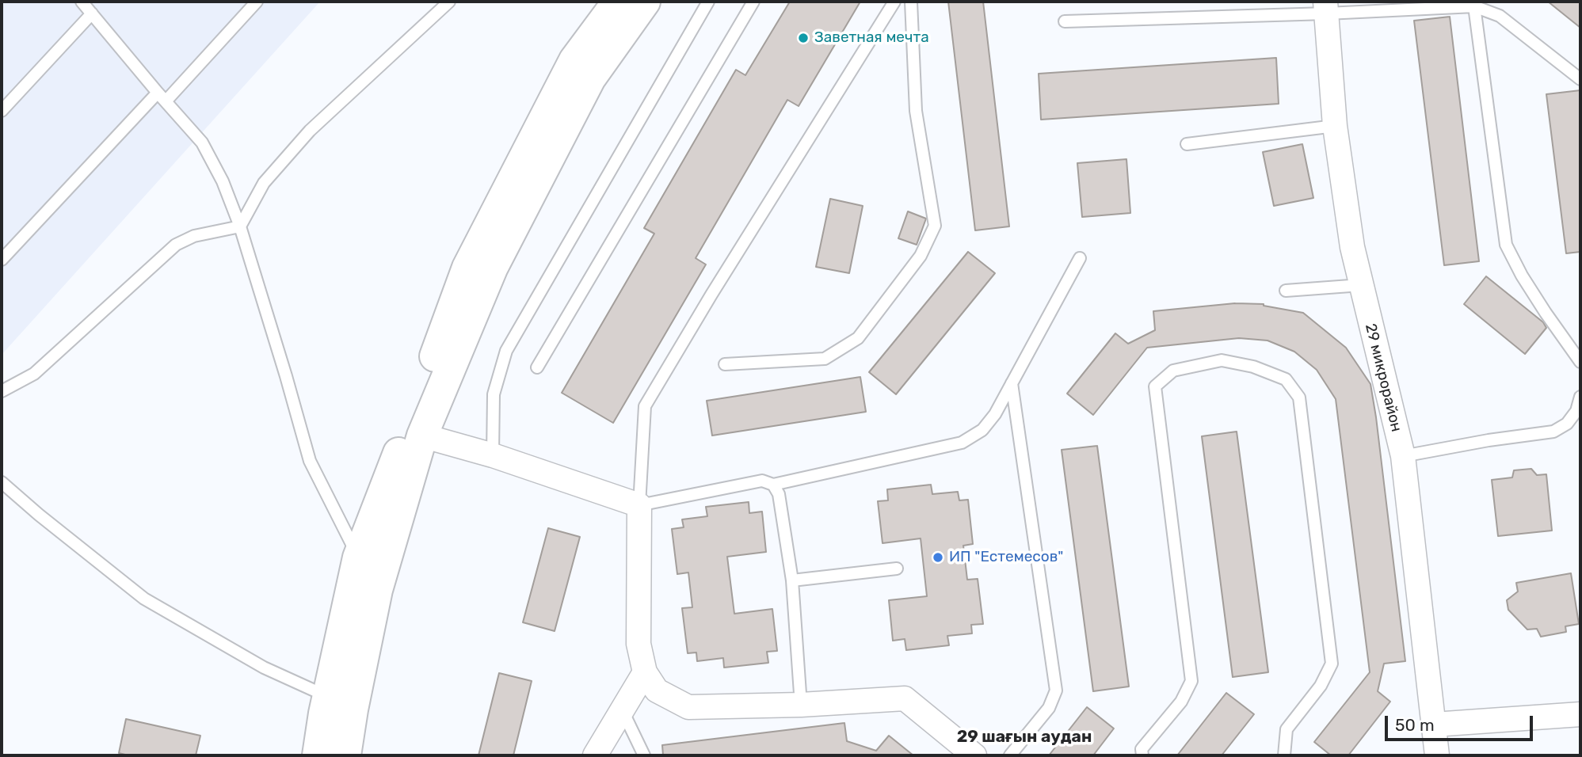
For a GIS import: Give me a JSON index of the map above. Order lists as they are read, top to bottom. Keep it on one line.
{"streets":{"street":["29 микрорайон"]},"districts":["29 шағын аудан"],"places":["Заветная мечта","ИП \"Естемесов\""],"scale_bar":"50 m"}
